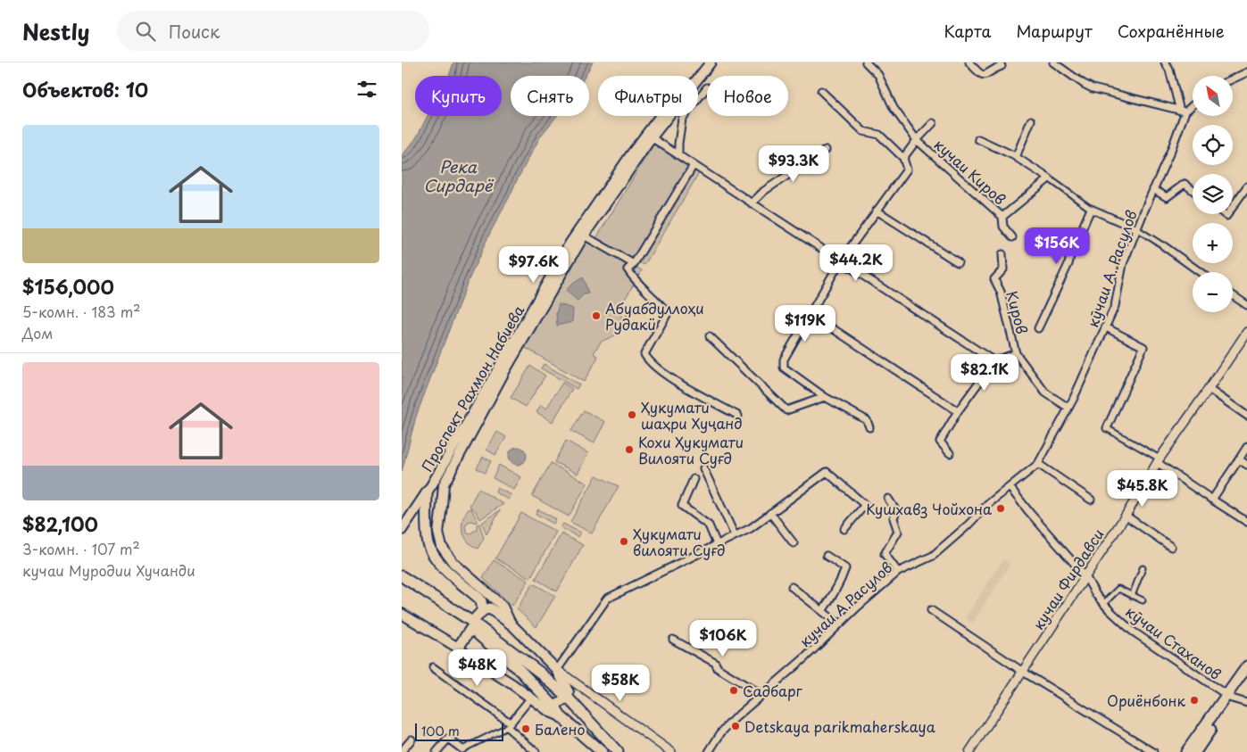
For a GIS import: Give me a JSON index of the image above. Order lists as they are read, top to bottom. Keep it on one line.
{"streets":{"main road":["Проспект Рахмон Набиева"],"street":["кучаи Киров","кӯчаи А. Расулов","Киров","кучаи Фирдавси","кучаи А.Расулов","кӯчаи Стаханов"]},"crossings":[["кӯчаи А. Расулов","кучаи А.Расулов"],["кӯчаи А. Расулов","кӯчаи Стаханов"],["кучаи Фирдавси","кӯчаи Стаханов"],["кучаи А.Расулов","кӯчаи Стаханов"]],"water":["Река Сирдарё"],"places":["Абуабдуллоҳи Рудакӣ","Ҳукумати шаҳри Хуҷанд","Кохи Ҳукумати Вилояти Суғд","Кушхавз Чойхона","Ҳукумати вилояти Суғд","Садбарг","Ориёнбонк","Detskaya parikmaherskaya","Балено"],"scale_bar":"100 m","north":"top left","page":{"header":"Nestly","search":"Поиск","nav":["Карта","Маршрут","Сохранённые"],"heading":"Объектов: 10","map_buttons":["+","−"],"chip":["Купить","Снять","Фильтры","Новое"],"list":[{"name":"$156,000","note":"5-комн. · 183 m² · Дом"},{"name":"$82,100","note":"3-комн. · 107 m² · кучаи Муродии Хучанди"}],"price":["$93.3K","$156K","$44.2K","$97.6K","$119K","$82.1K","$45.8K","$106K","$48K","$58K"],"scale":"100 m"}}
